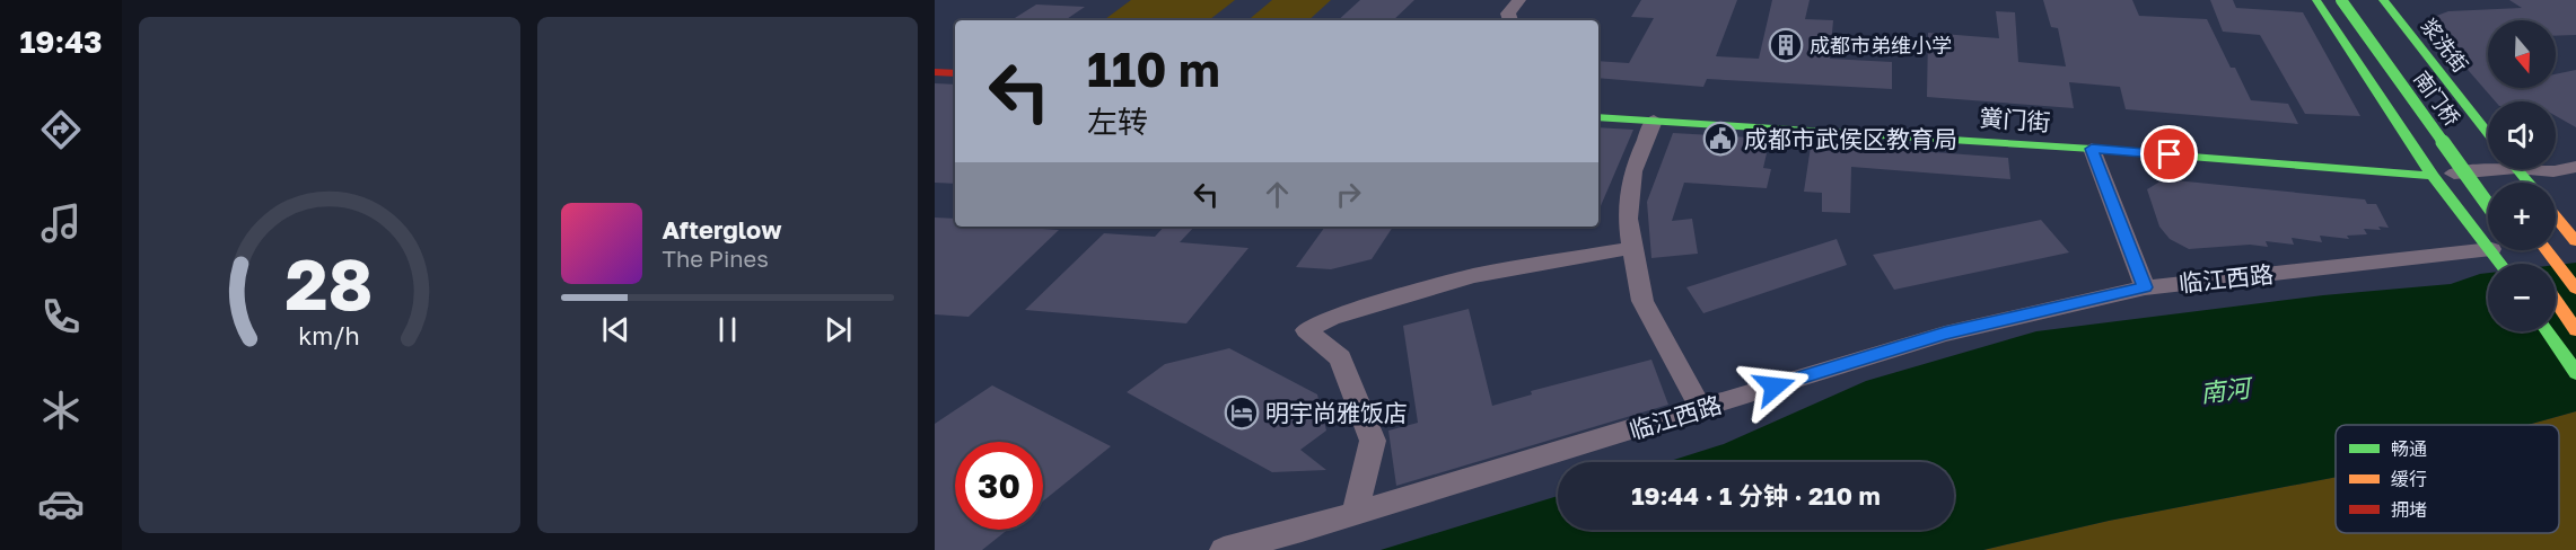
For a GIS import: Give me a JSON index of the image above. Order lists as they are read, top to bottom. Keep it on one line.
{"streets":{"main road":["浆洗街","南门桥","黉门街"],"street":["临江西路"]},"water":["南河"],"places":{"building":["成都市弟维小学"],"public building":["成都市武侯区教育局"],"hotel":["明宇尚雅饭店"]},"legend":["畅通","缓行","拥堵"],"north":"bottom","page":{"tabs":"19:43","map_buttons":["+","−"],"turn":["110 m","左转"],"song":["Afterglow","The Pines"],"limit":"30","trip":"19:44 · 1 分钟 · 210 m","gauge":["28","km/h"]}}
